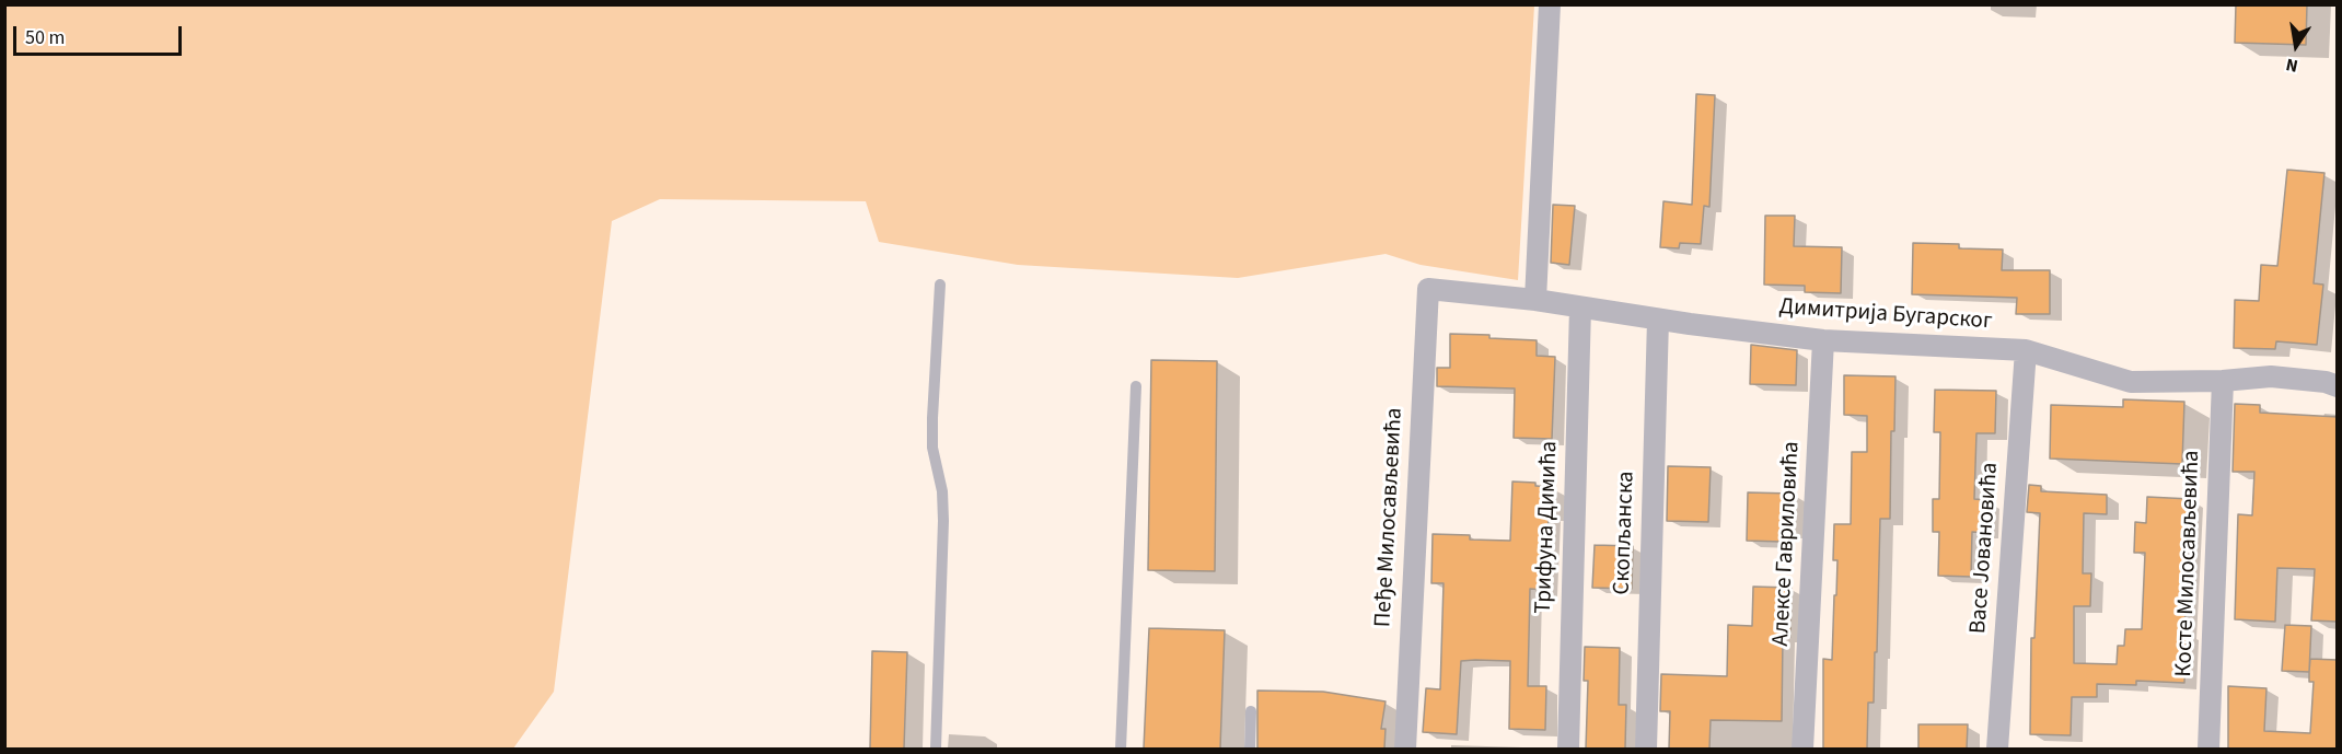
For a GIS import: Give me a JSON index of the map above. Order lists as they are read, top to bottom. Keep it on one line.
{"streets":{"street":["Димитрија Бугарског","Пеђе Милосављевића","Трифуна Димића","Скопљанска","Алексе Гавриловића","Васе Јовановића","Косте Милосављевића"]},"crossings":[["Димитрија Бугарског","Пеђе Милосављевића"],["Димитрија Бугарског","Трифуна Димића"],["Димитрија Бугарског","Скопљанска"],["Димитрија Бугарског","Алексе Гавриловића"],["Димитрија Бугарског","Васе Јовановића"],["Димитрија Бугарског","Косте Милосављевића"]],"scale_bar":"50 m","north":"bottom"}
